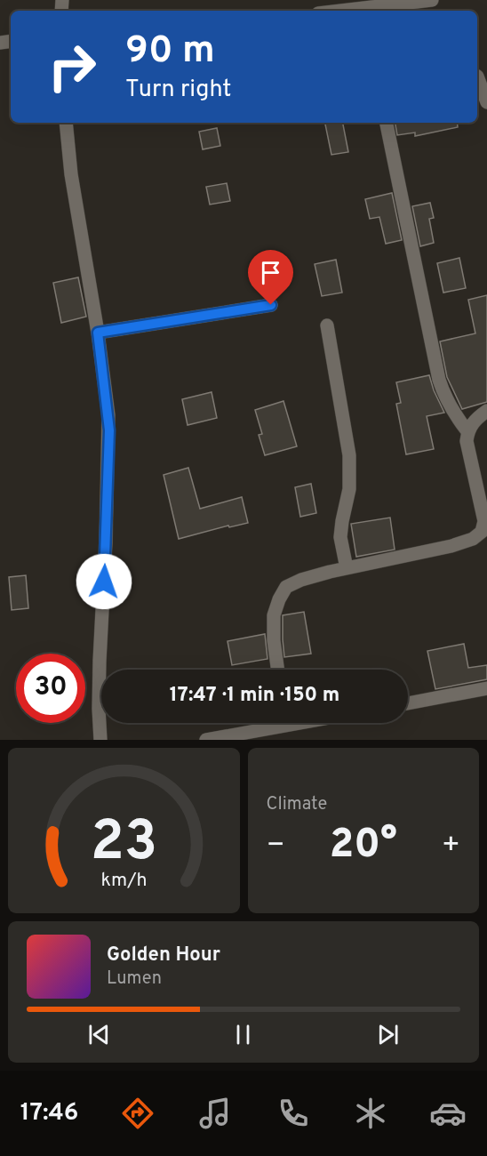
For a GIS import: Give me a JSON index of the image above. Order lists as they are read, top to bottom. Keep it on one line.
{"page":{"turn":["90 m","Turn right"],"limit":"30","trip":"17:47 · 1 min · 150 m","tile":"Climate","heat":["−","20°","+"],"song":["Golden Hour","Lumen"],"tabs":"17:46","gauge":["23","km/h"]}}
